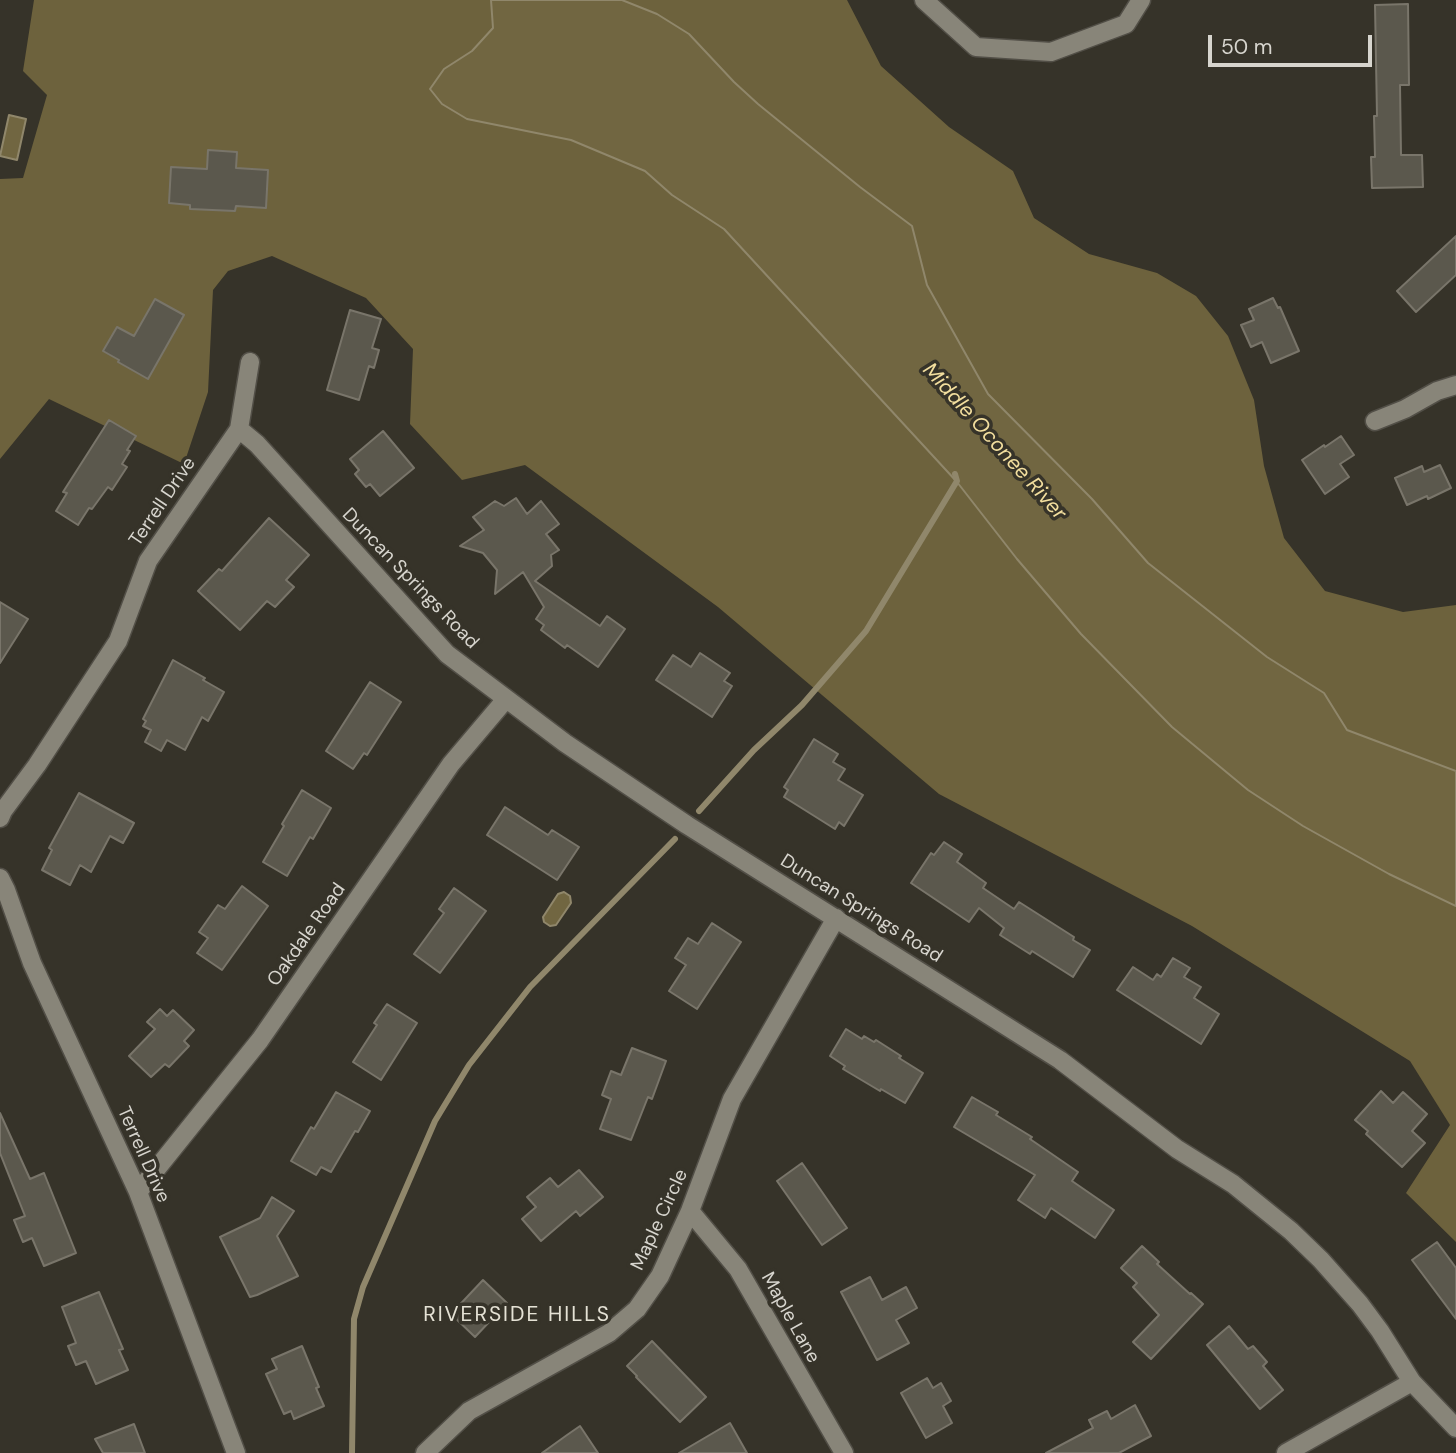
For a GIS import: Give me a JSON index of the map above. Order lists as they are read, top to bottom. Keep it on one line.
{"streets":{"street":["Terrell Drive","Duncan Springs Road","Oakdale Road","Maple Circle","Maple Lane"]},"crossings":[["Terrell Drive","Duncan Springs Road"],["Terrell Drive","Oakdale Road"],["Duncan Springs Road","Oakdale Road"],["Duncan Springs Road","Maple Circle"],["Maple Circle","Maple Lane"]],"districts":["RIVERSIDE HILLS"],"water":["Middle Oconee River"],"scale_bar":"50 m"}
